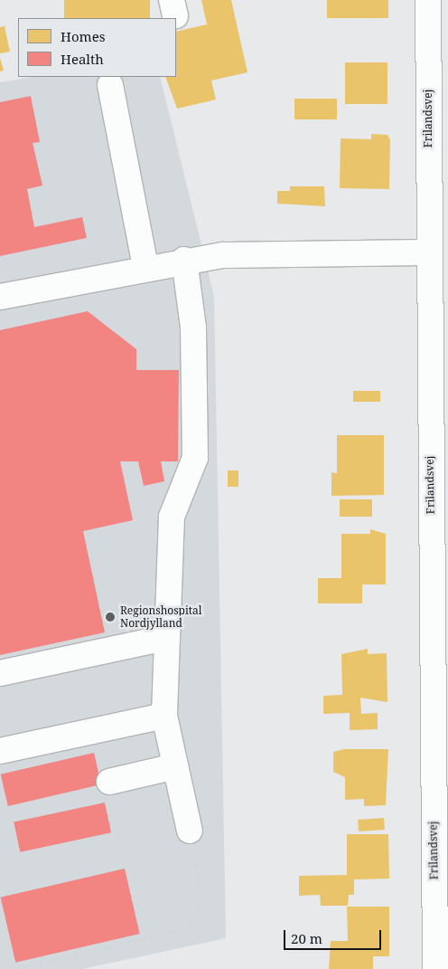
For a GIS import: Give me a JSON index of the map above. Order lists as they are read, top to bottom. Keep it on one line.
{"streets":{"street":["Frilandsvej"]},"places":["Regionshospital Nordjylland"],"legend":["Homes","Health"],"scale_bar":"20 m"}
